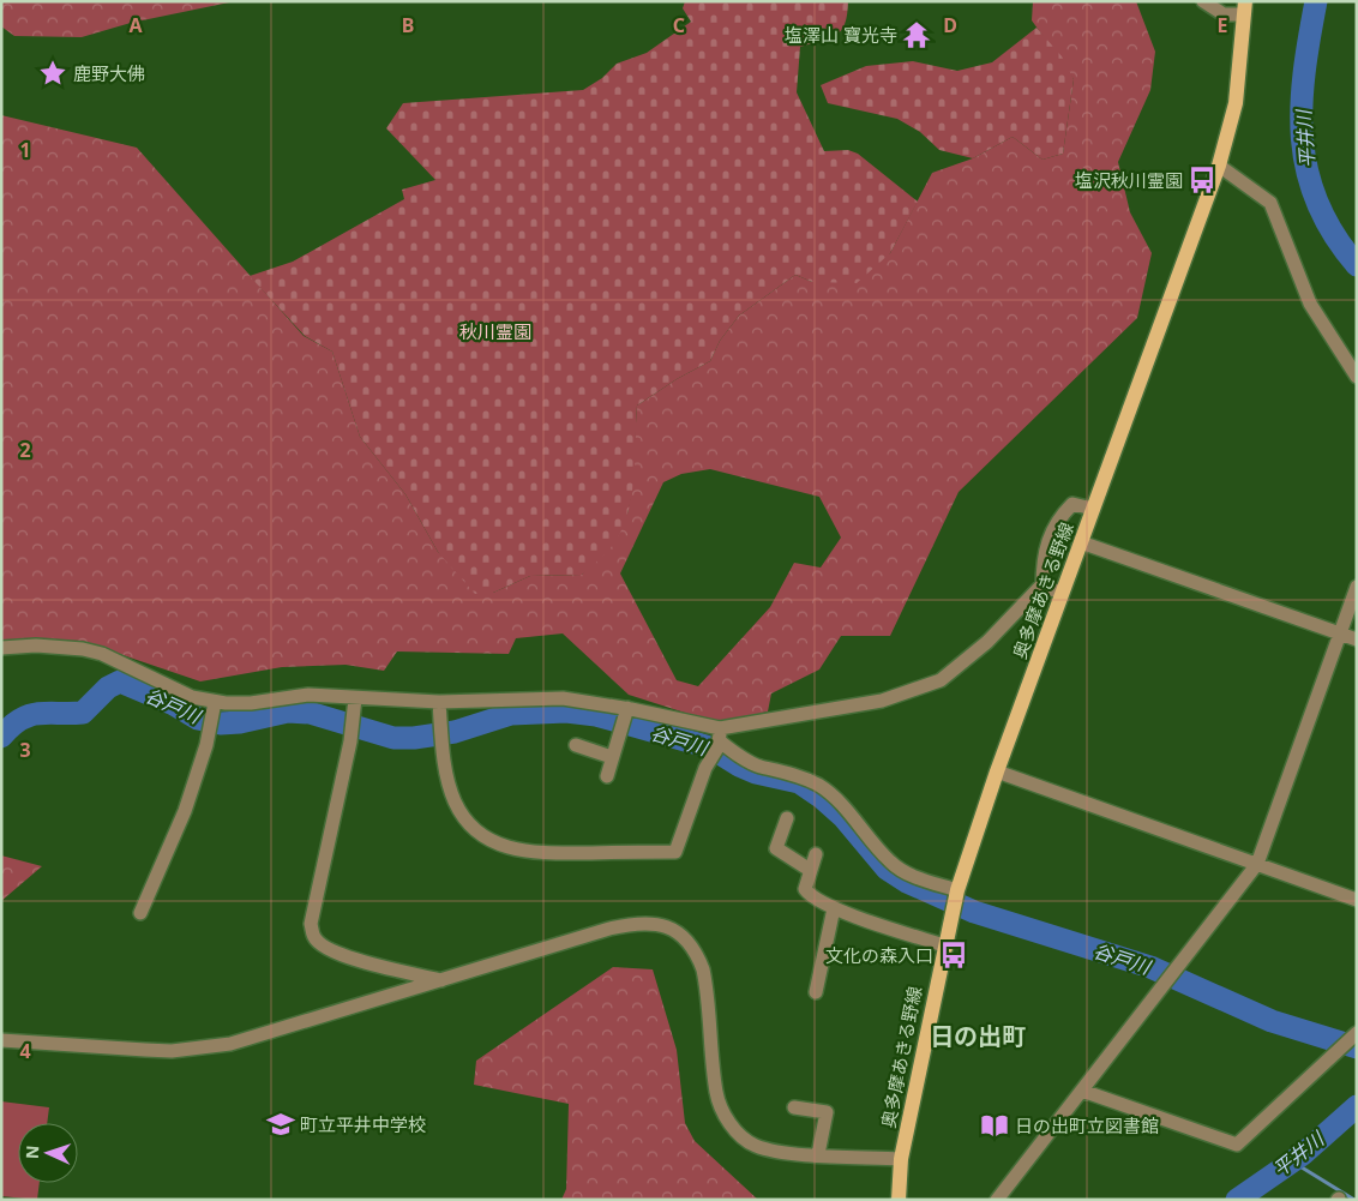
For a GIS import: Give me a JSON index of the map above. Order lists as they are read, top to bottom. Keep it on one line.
{"streets":{"main road":["奥多摩あきる野線"]},"districts":["日の出町"],"water":["平井川","谷戸川"],"parks":["秋川霊園"],"places":{"temple":["塩澤山 寶光寺"],"place":["鹿野大佛"],"bus stop":["塩沢秋川霊園","文化の森入口"],"school or university":["町立平井中学校"],"library":["日の出町立図書館"]},"north":"left","grid":{"columns":["A","B","C","D","E"],"rows":["1","2","3","4"]}}
